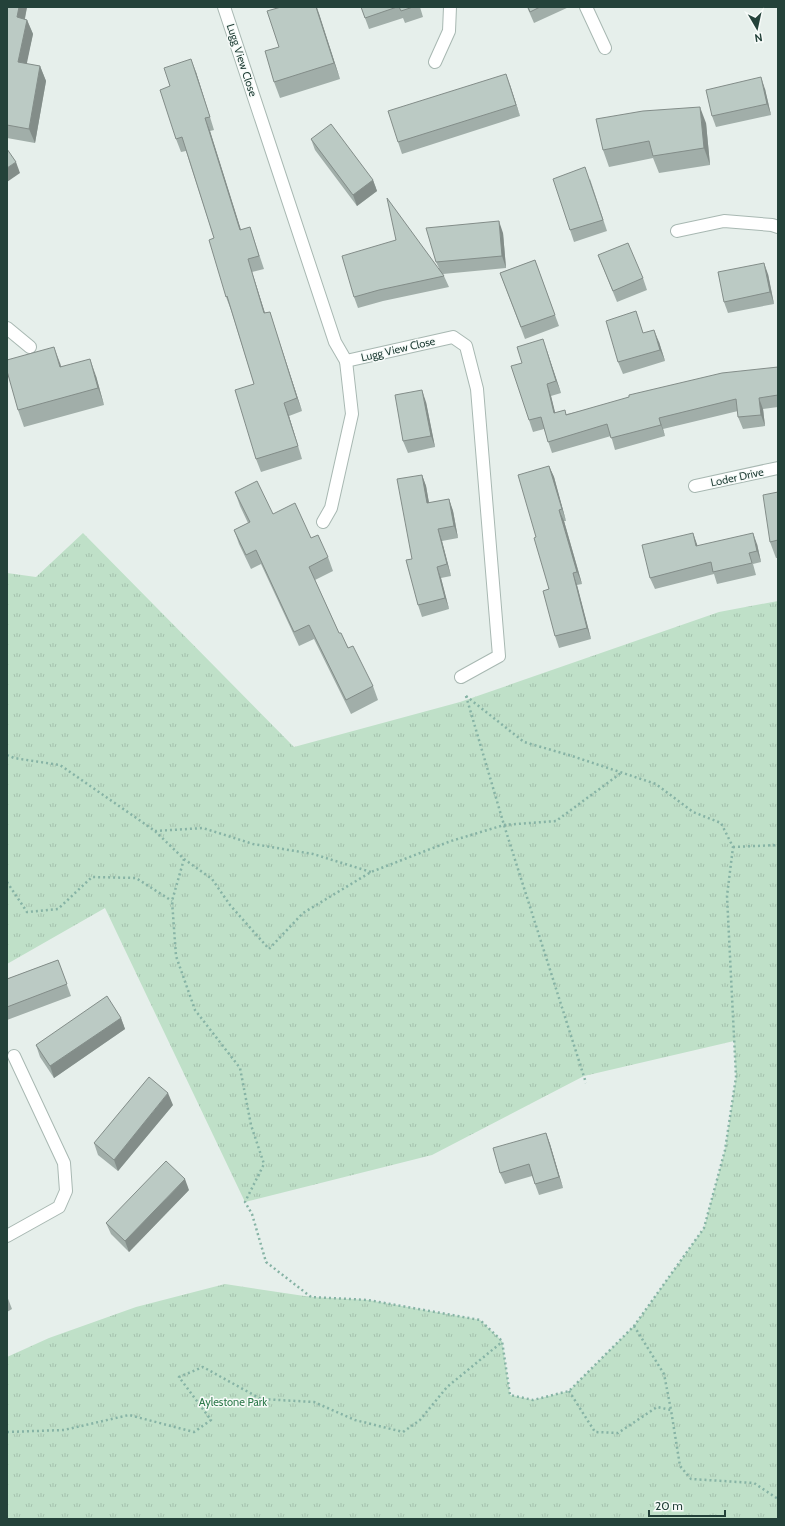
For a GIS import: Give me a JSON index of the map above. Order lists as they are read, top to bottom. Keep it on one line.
{"streets":{"street":["Lugg View Close","Loder Drive"]},"parks":["Aylestone Park"],"scale_bar":"20 m","north":"bottom"}
